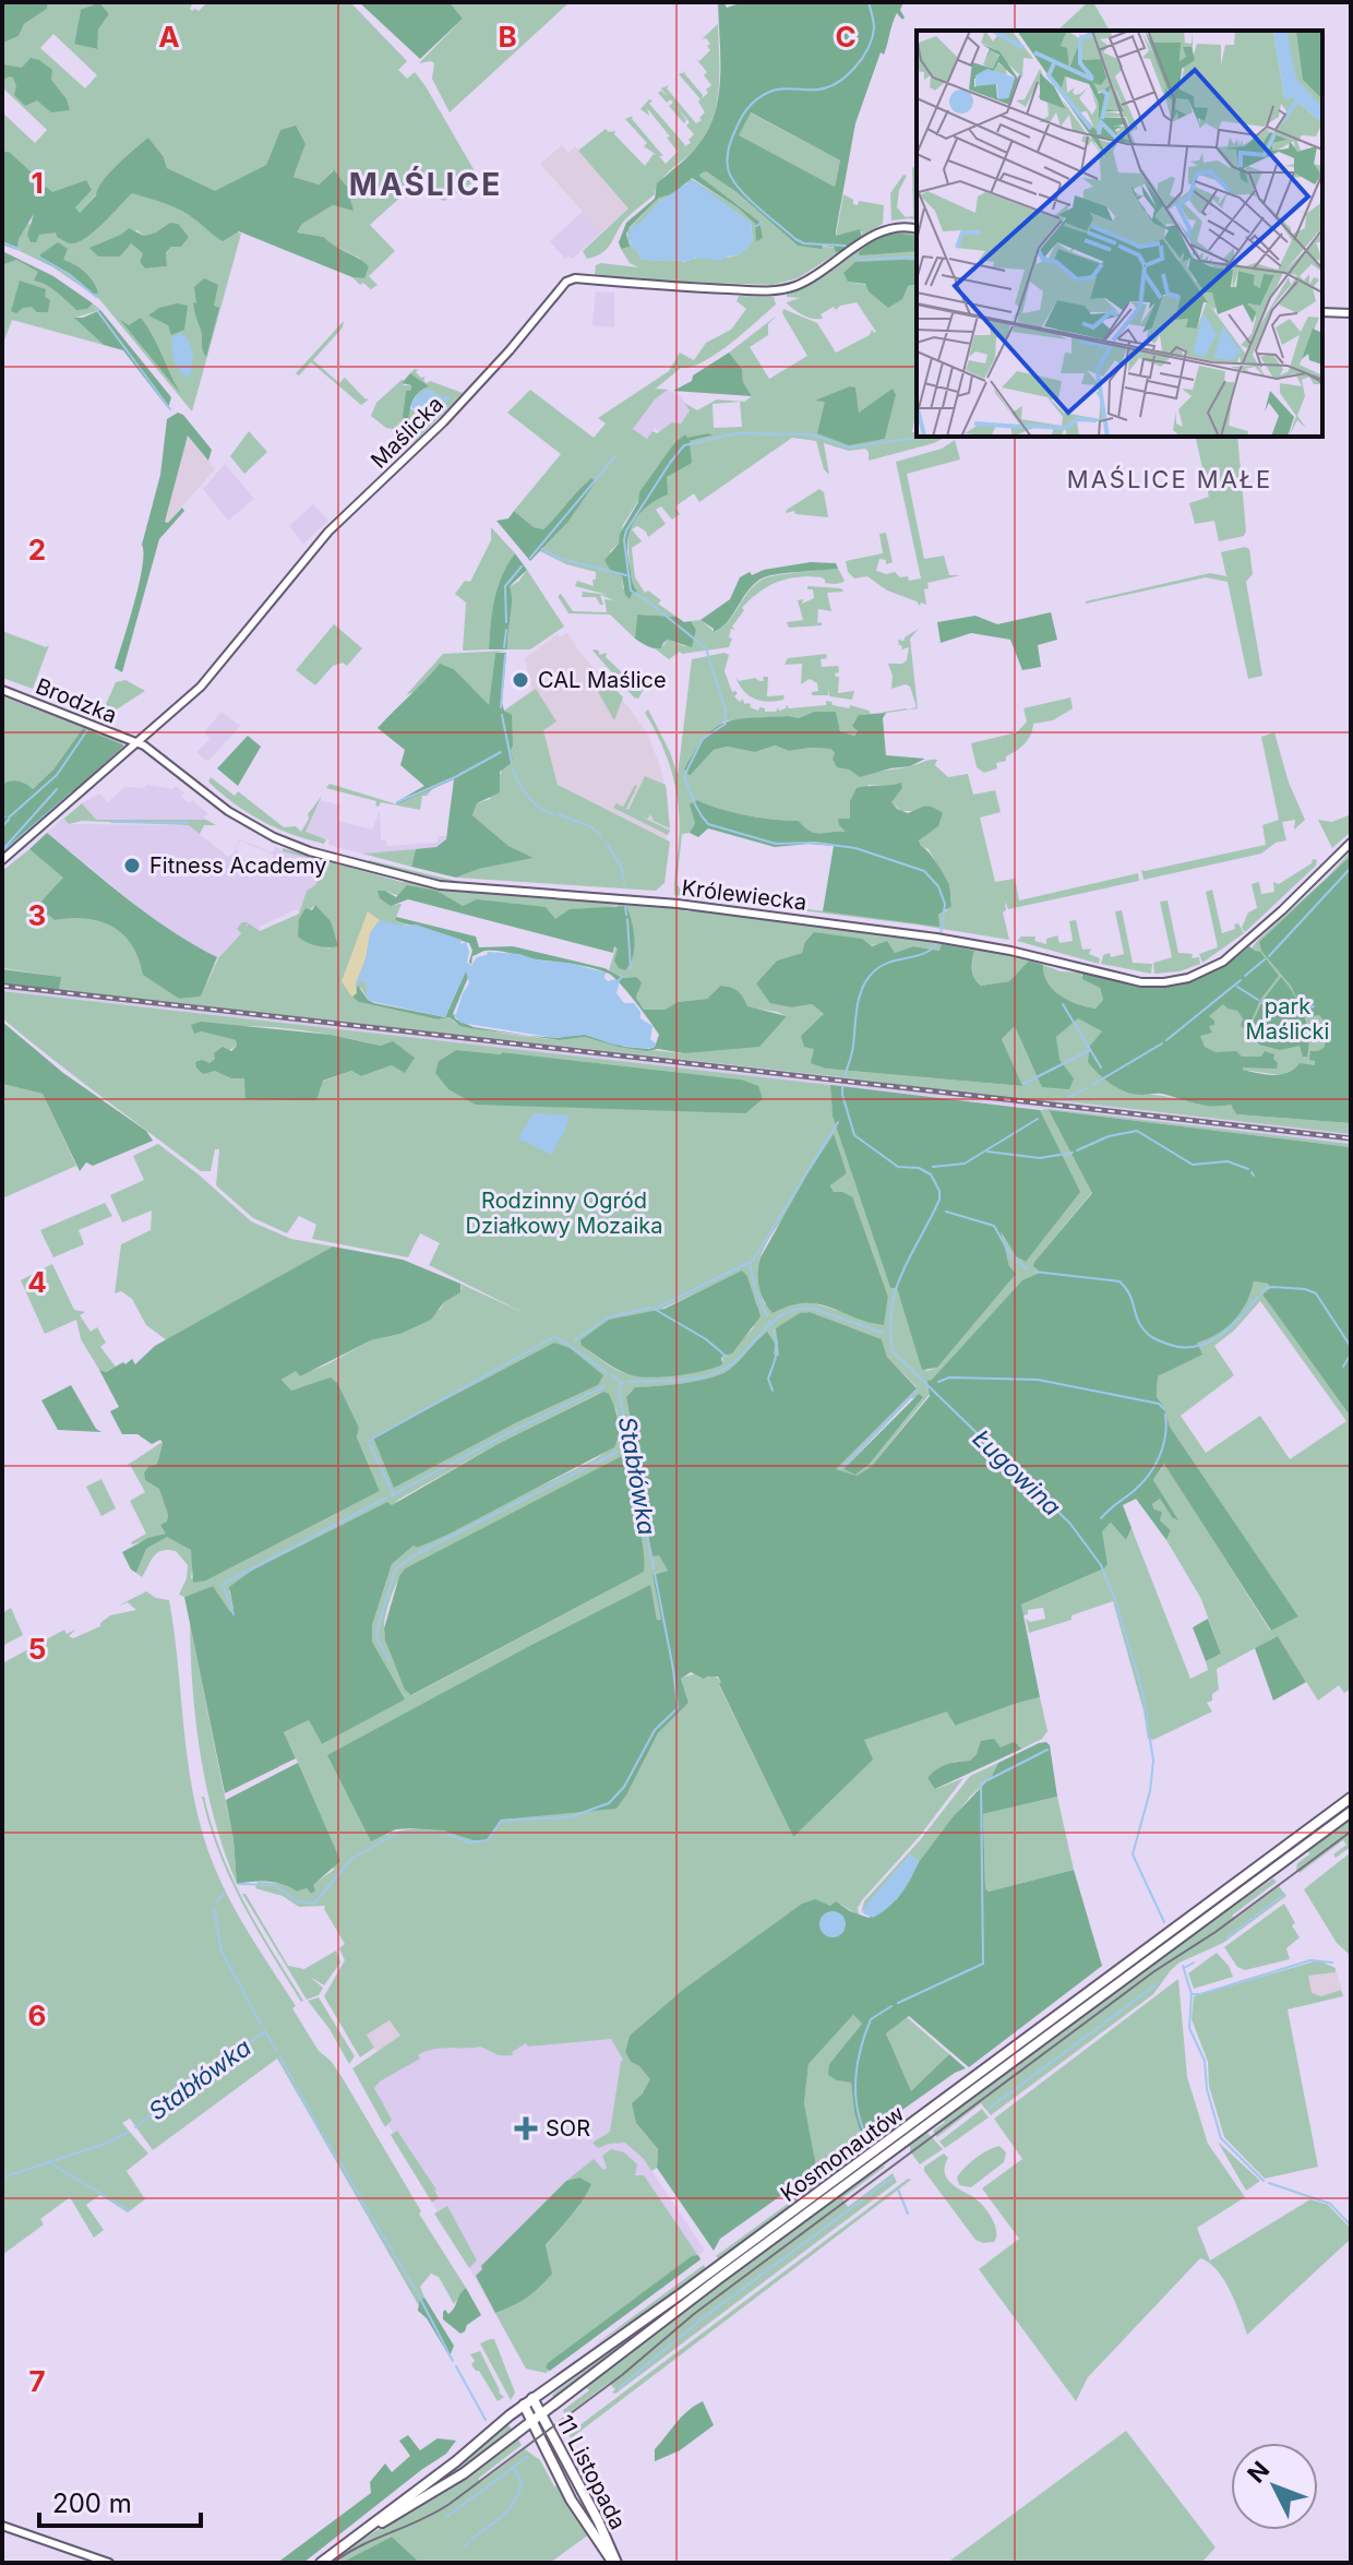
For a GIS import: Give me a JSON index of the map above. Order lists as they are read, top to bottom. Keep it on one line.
{"streets":{"main road":["Kosmonautów","11 Listopada"],"street":["Maślicka","Brodzka","Królewiecka"]},"crossings":[["Maślicka","Brodzka"],["Maślicka","Królewiecka"],["Brodzka","Królewiecka"],["Kosmonautów","11 Listopada"]],"districts":["MAŚLICE","MAŚLICE MAŁE"],"water":["Ługowina","Stabłówka"],"parks":["park Maślicki","Rodzinny Ogród Działkowy Mozaika"],"places":{"other":["CAL Maślice","Fitness Academy"],"health":["SOR"]},"scale_bar":"200 m","north":"top left","grid":{"columns":["A","B","C"],"rows":["1","2","3","4","5","6","7"]}}
